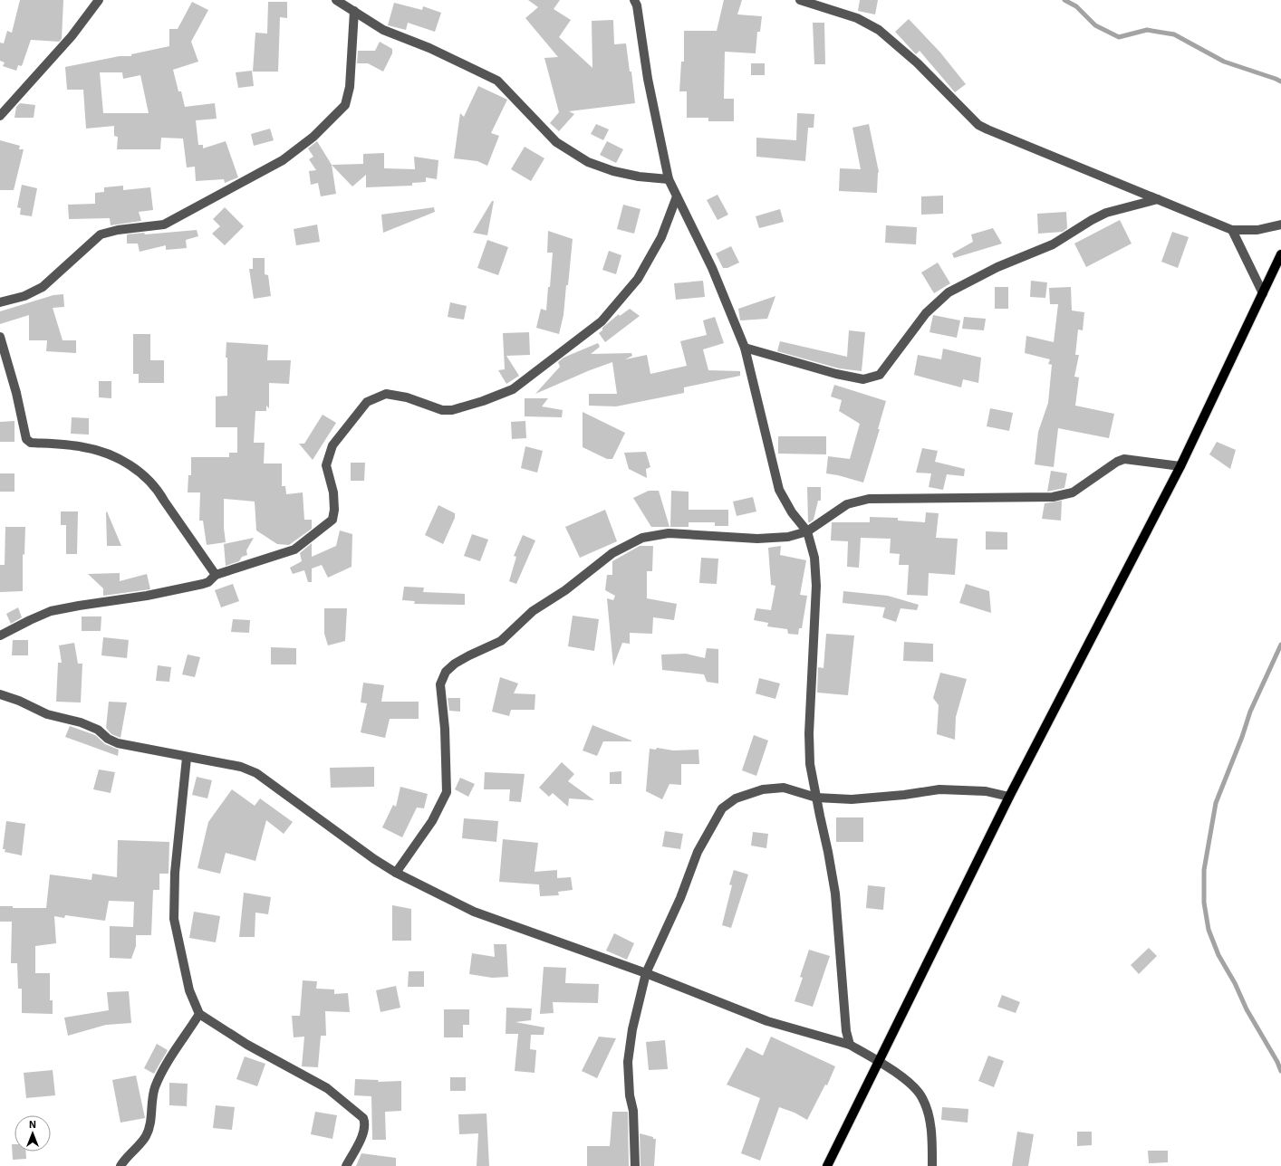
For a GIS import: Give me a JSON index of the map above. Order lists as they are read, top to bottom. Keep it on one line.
{"north":"top"}
